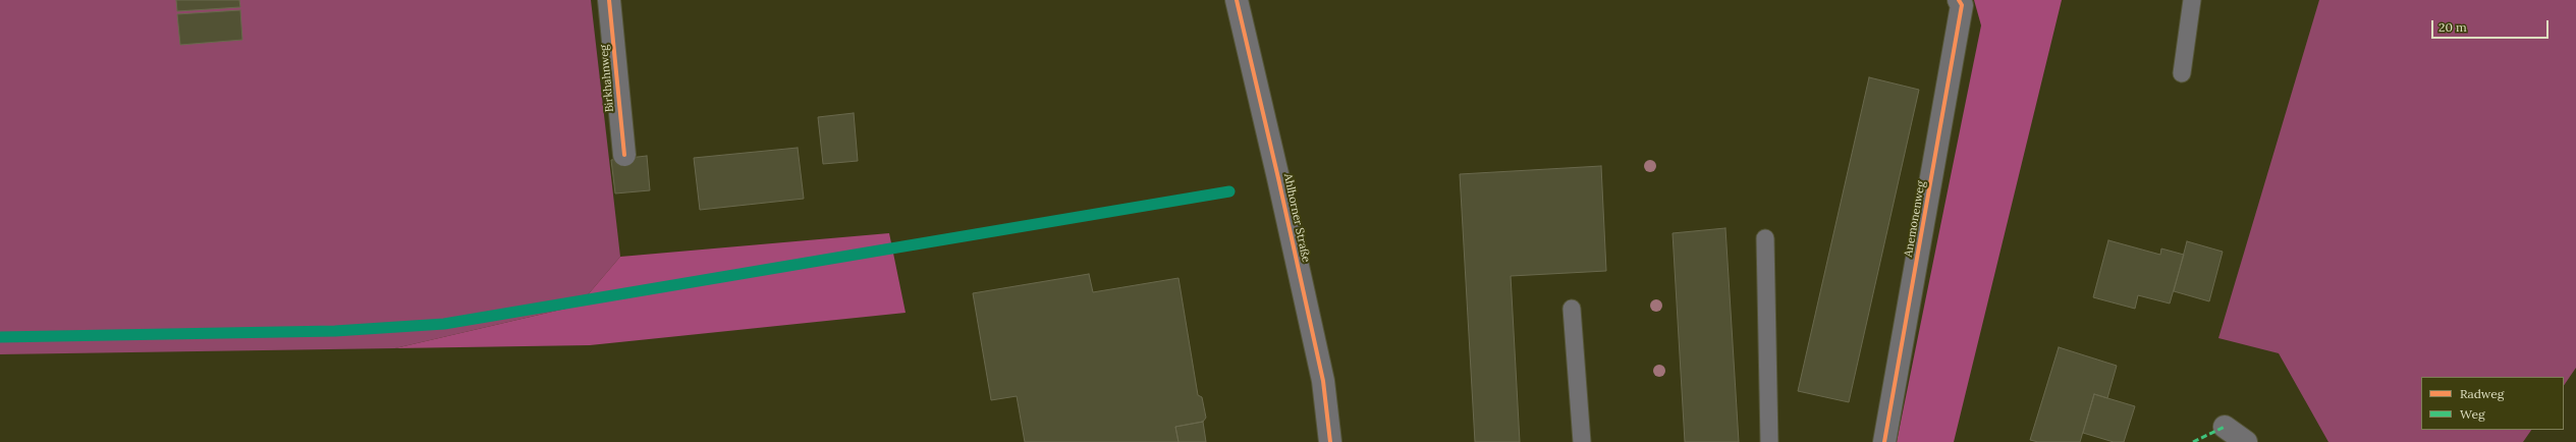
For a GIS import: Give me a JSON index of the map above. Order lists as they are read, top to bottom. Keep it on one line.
{"streets":{"street":["Birkhahnweg","Ahlhorner Straße","Anemonenweg"]},"legend":["Radweg","Weg"],"scale_bar":"20 m"}
